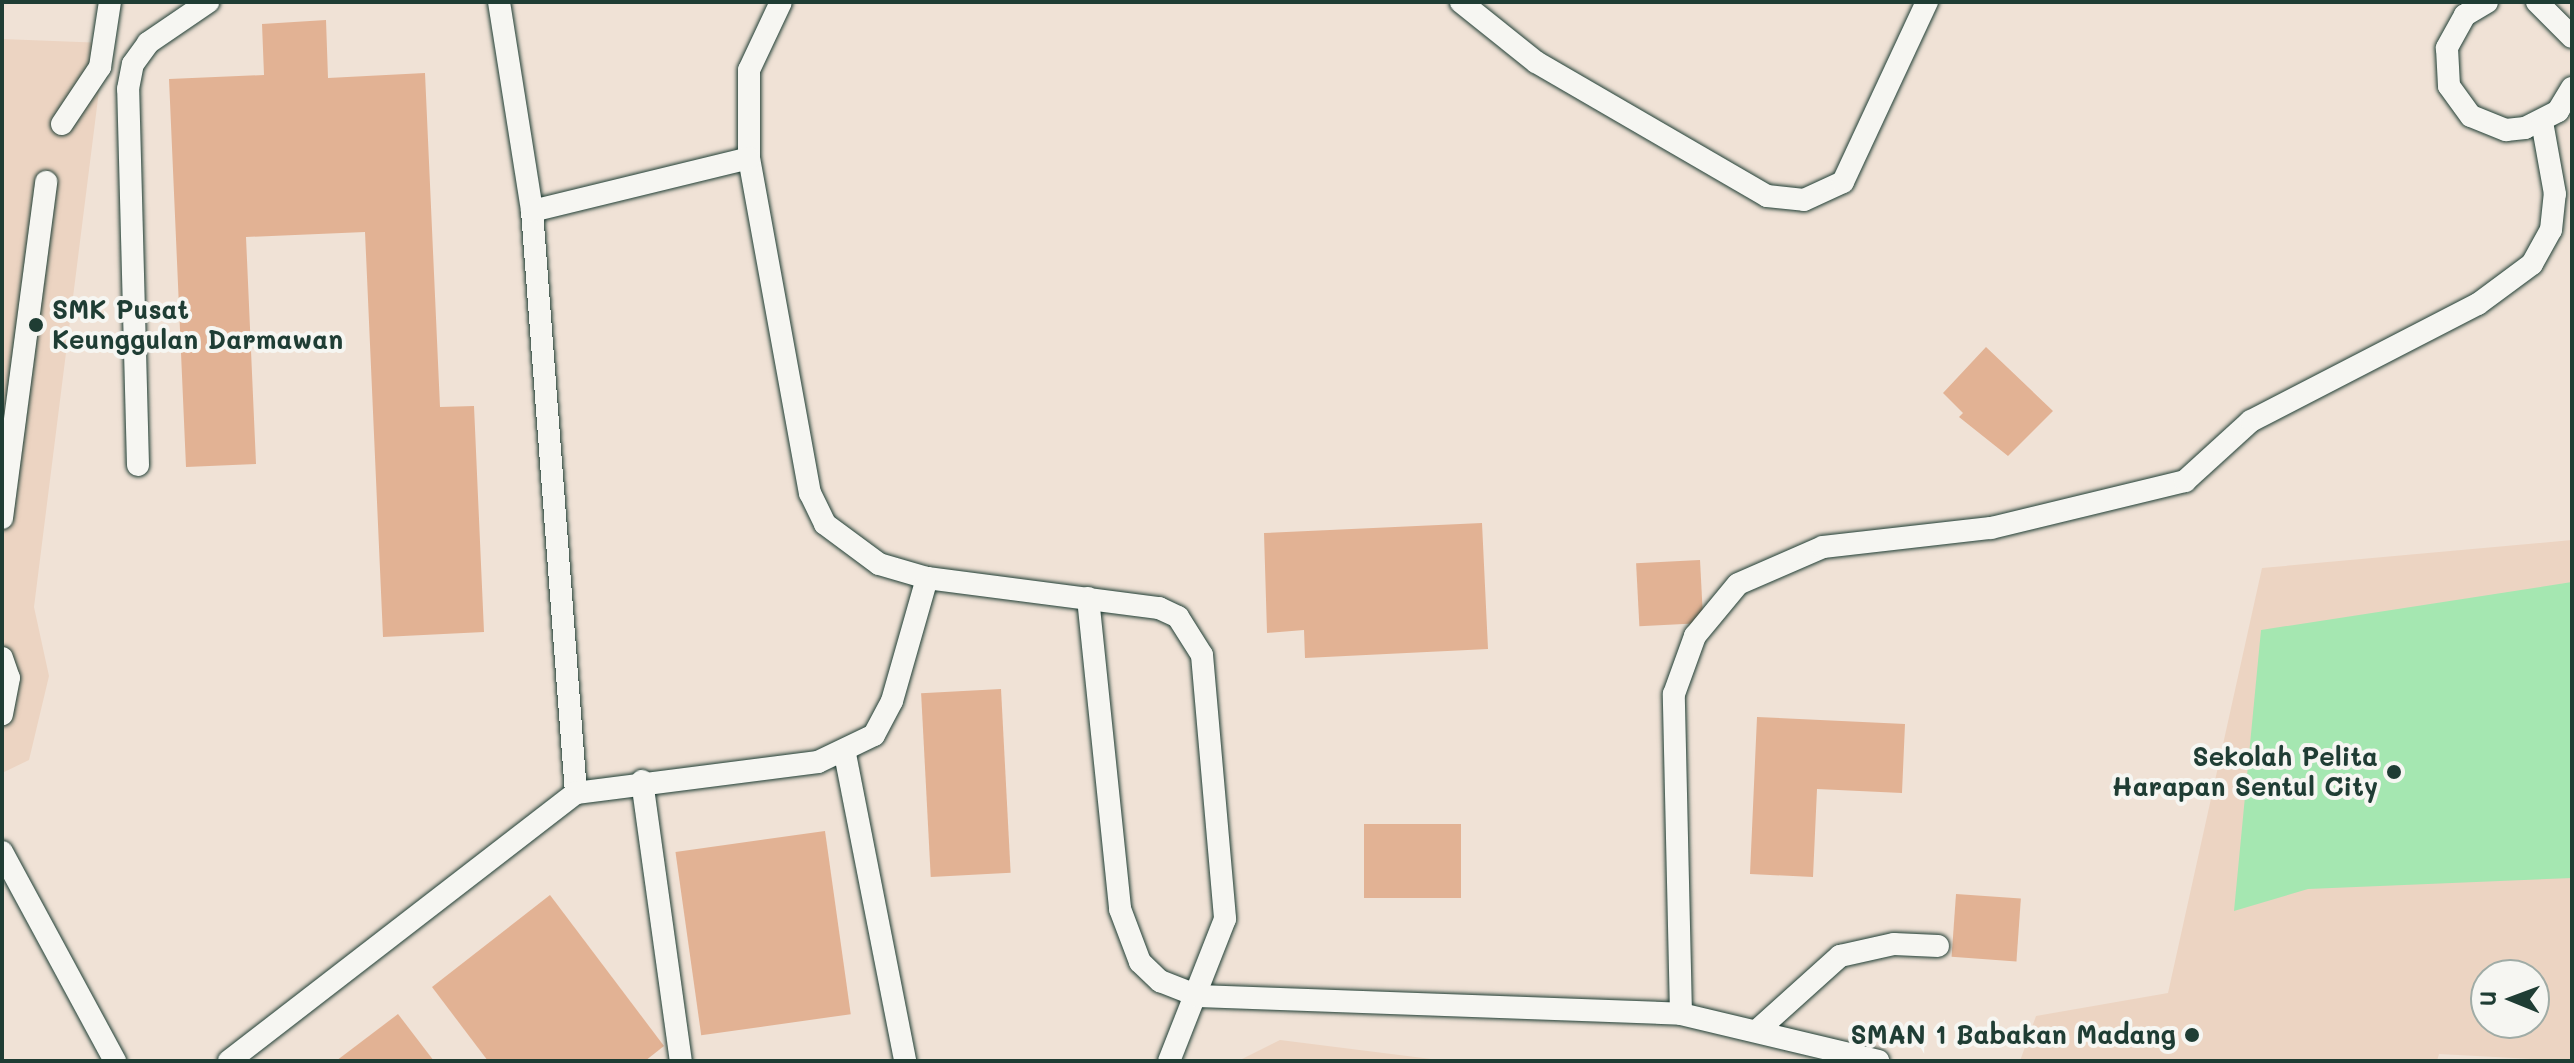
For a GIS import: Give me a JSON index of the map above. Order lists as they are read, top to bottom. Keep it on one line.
{"places":["SMK Pusat Keunggulan Darmawan","Sekolah Pelita Harapan Sentul City","SMAN 1 Babakan Madang"],"north":"left"}
